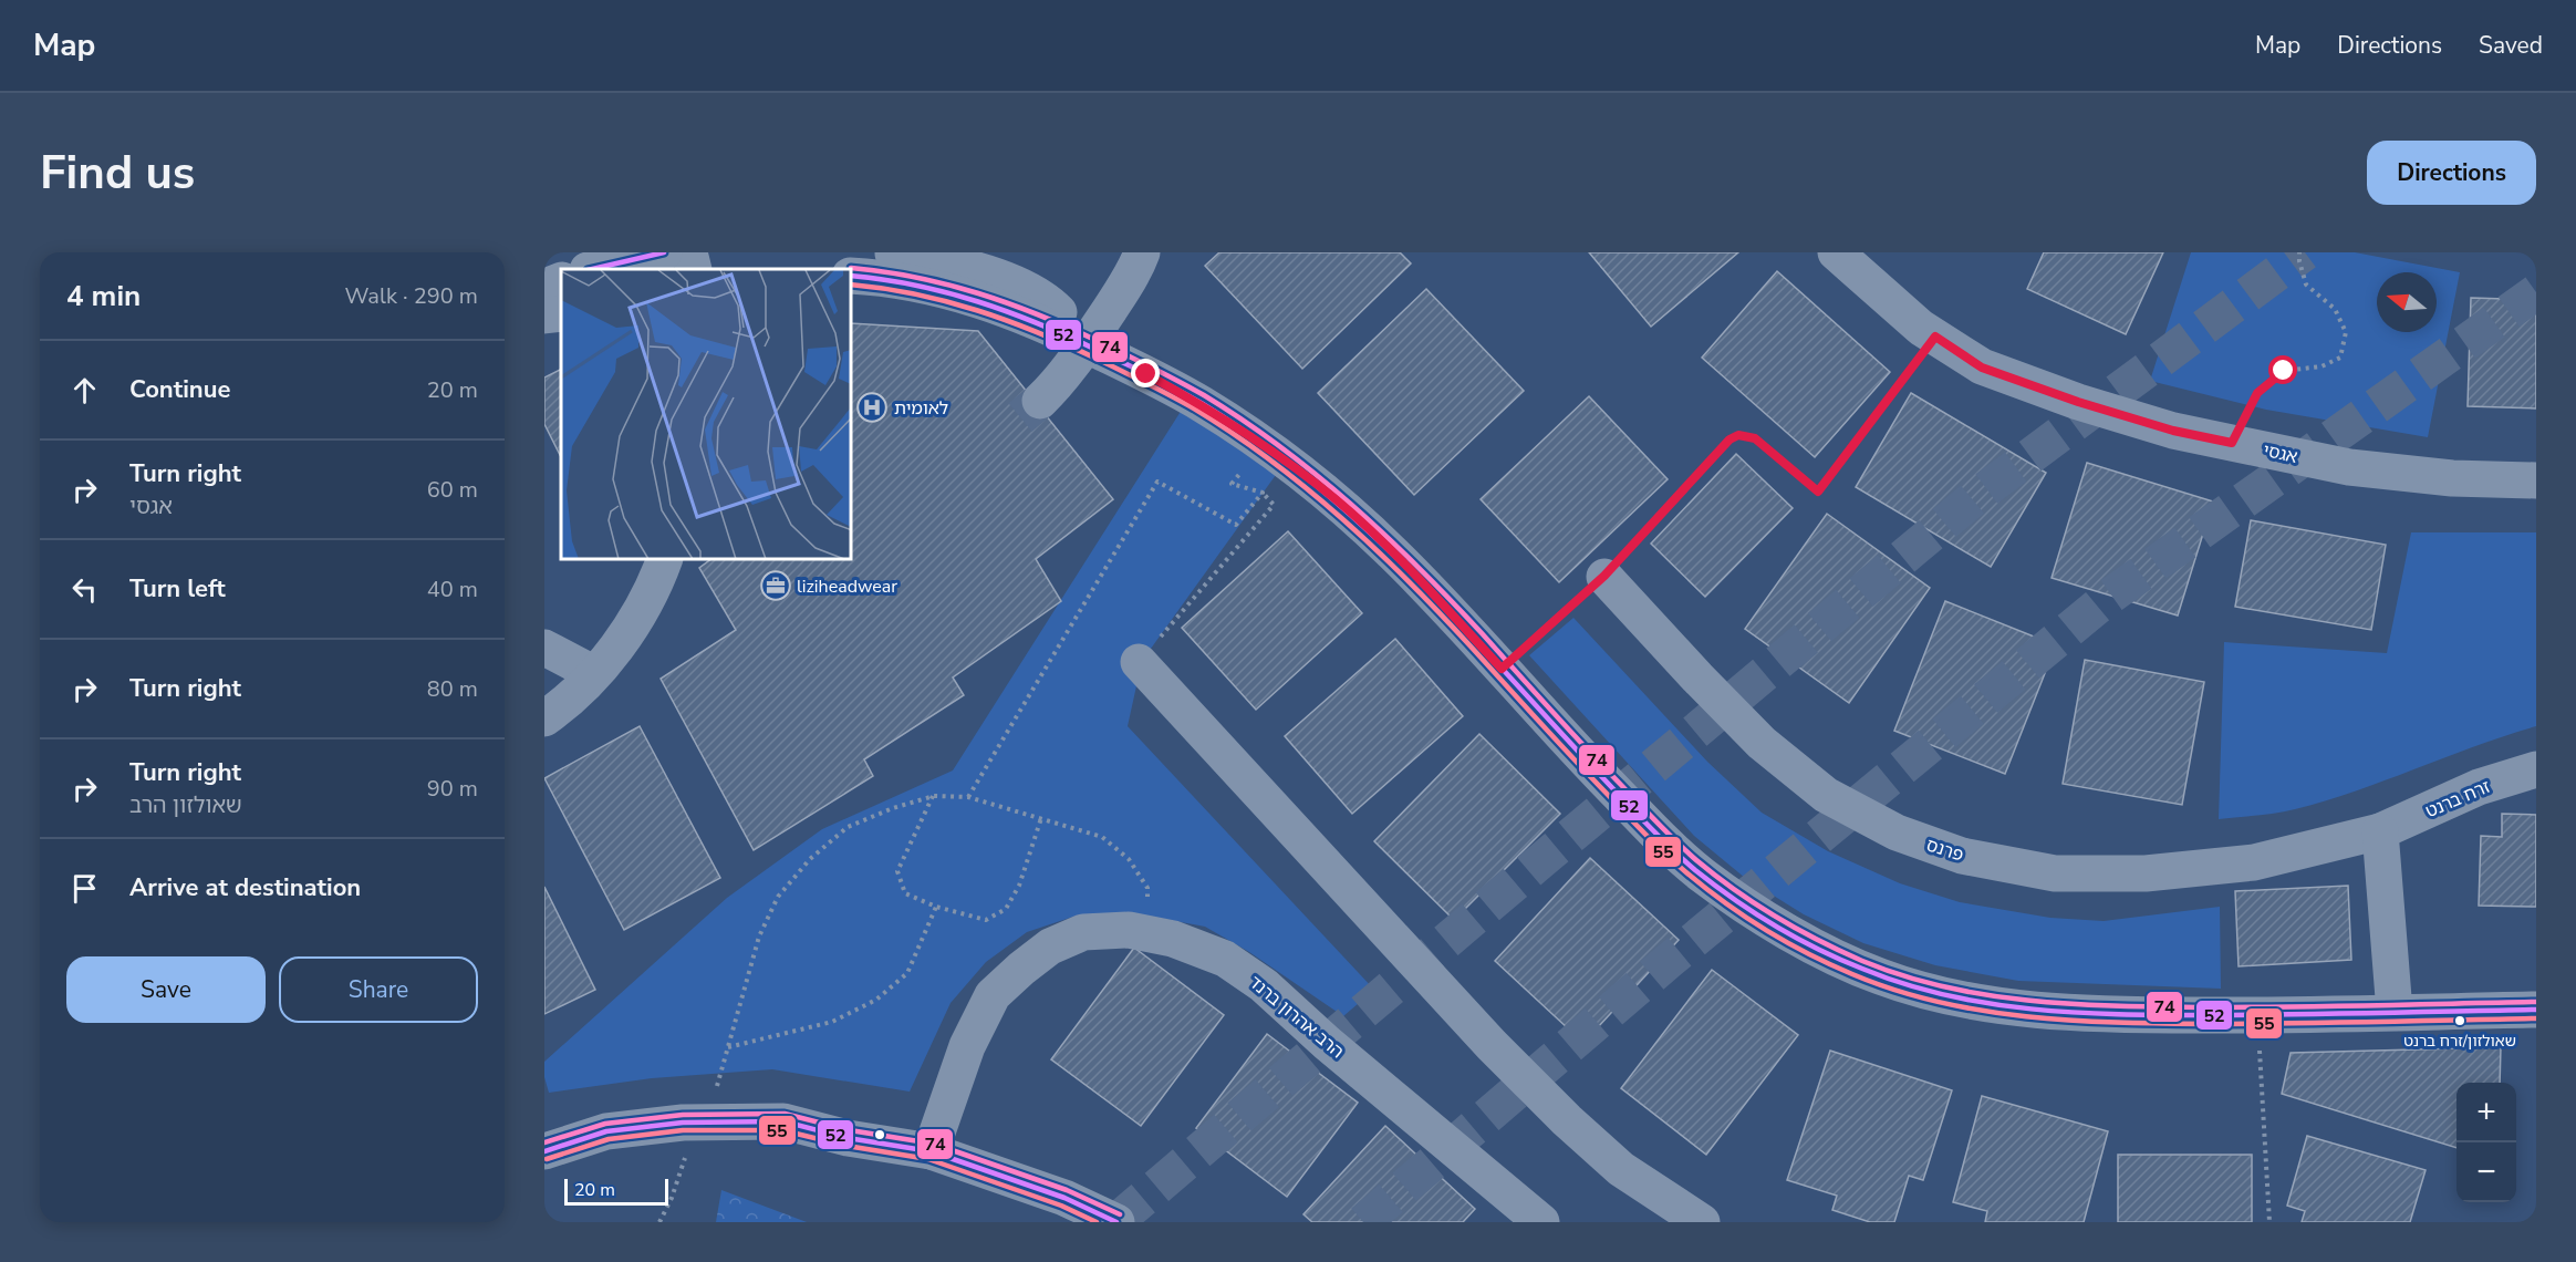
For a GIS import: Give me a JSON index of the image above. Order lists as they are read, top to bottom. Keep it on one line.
{"streets":{"street":["אגסי","זרח ברנט","פרנס","הרב אהרון ברנד"]},"crossings":[["זרח ברנט","פרנס"]],"places":{"hospital":["לאומית"],"office":["liziheadwear"],"other":["שאולזון/זרח ברנט"]},"lines":["transit line 52","transit line 74","transit line 55"],"scale_bar":"20 m","north":"left","page":{"header":"Map","nav":["Map","Directions","Saved"],"buttons":["Directions",["Save","Share"]],"title":"Find us","heading":["4 min","Walk · 290 m"],"list":[["Continue","20 m"],["Turn right","אגסי","60 m"],["Turn left","40 m"],["Turn right","80 m"],["Turn right","שאולזון הרב","90 m"],"Arrive at destination"],"map_buttons":["+","−"],"scale":"20 m"}}
